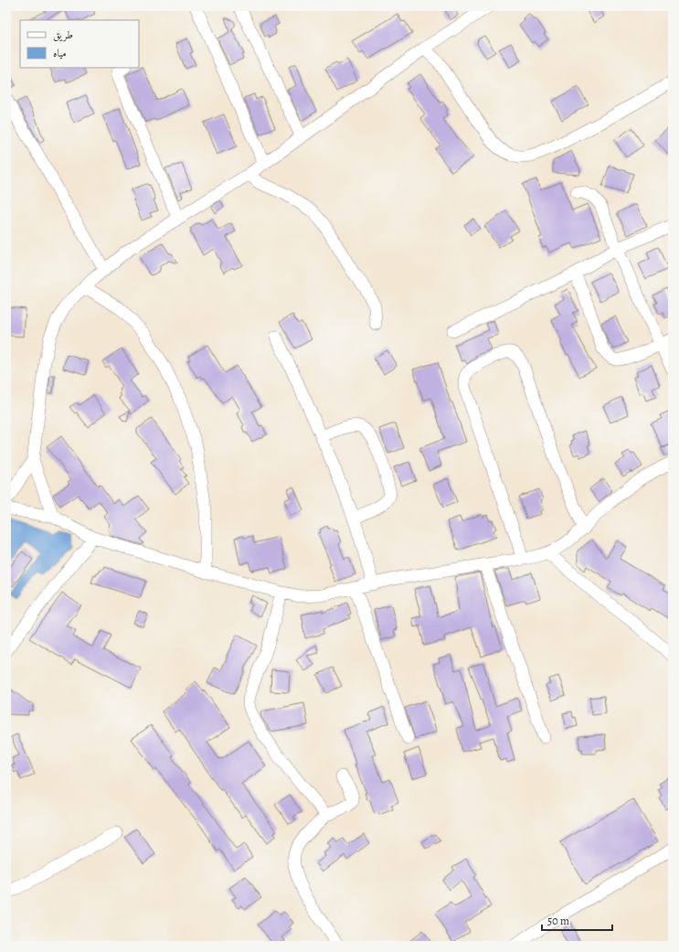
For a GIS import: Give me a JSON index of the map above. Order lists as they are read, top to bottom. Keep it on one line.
{"legend":["طريق","مياه"],"scale_bar":"50 m"}
